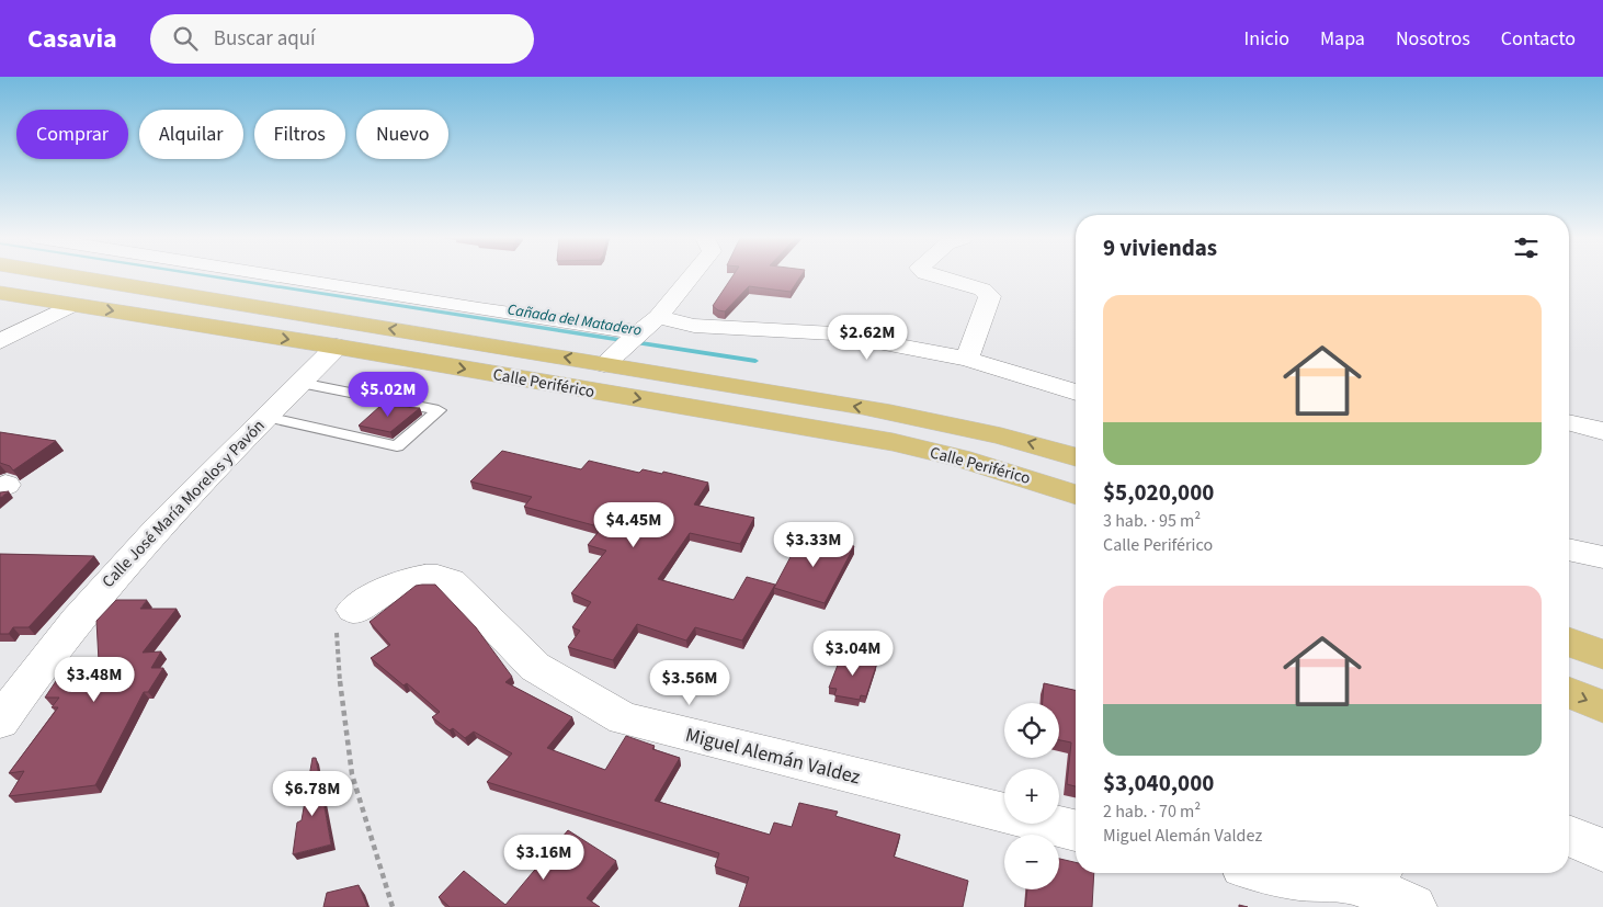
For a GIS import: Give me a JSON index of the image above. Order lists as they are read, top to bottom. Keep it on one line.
{"streets":{"highway":["Calle Periférico"],"street":["Calle José María Morelos y Pavón","Miguel Alemán Valdez"]},"crossings":[["Calle Periférico","Calle José María Morelos y Pavón"]],"water":["Cañada del Matadero"],"page":{"header":"Casavia","search":"Buscar aquí","nav":["Inicio","Mapa","Nosotros","Contacto"],"chip":["Comprar","Alquilar","Filtros","Nuevo"],"heading":"9 viviendas","list":[{"name":"$5,020,000","note":"3 hab. · 95 m² · Calle Periférico"},{"name":"$3,040,000","note":"2 hab. · 70 m² · Miguel Alemán Valdez"}],"price":["$2.62M","$5.02M","$4.45M","$3.33M","$3.04M","$3.48M","$3.56M","$6.78M","$3.16M"],"map_buttons":["+","−"]}}
